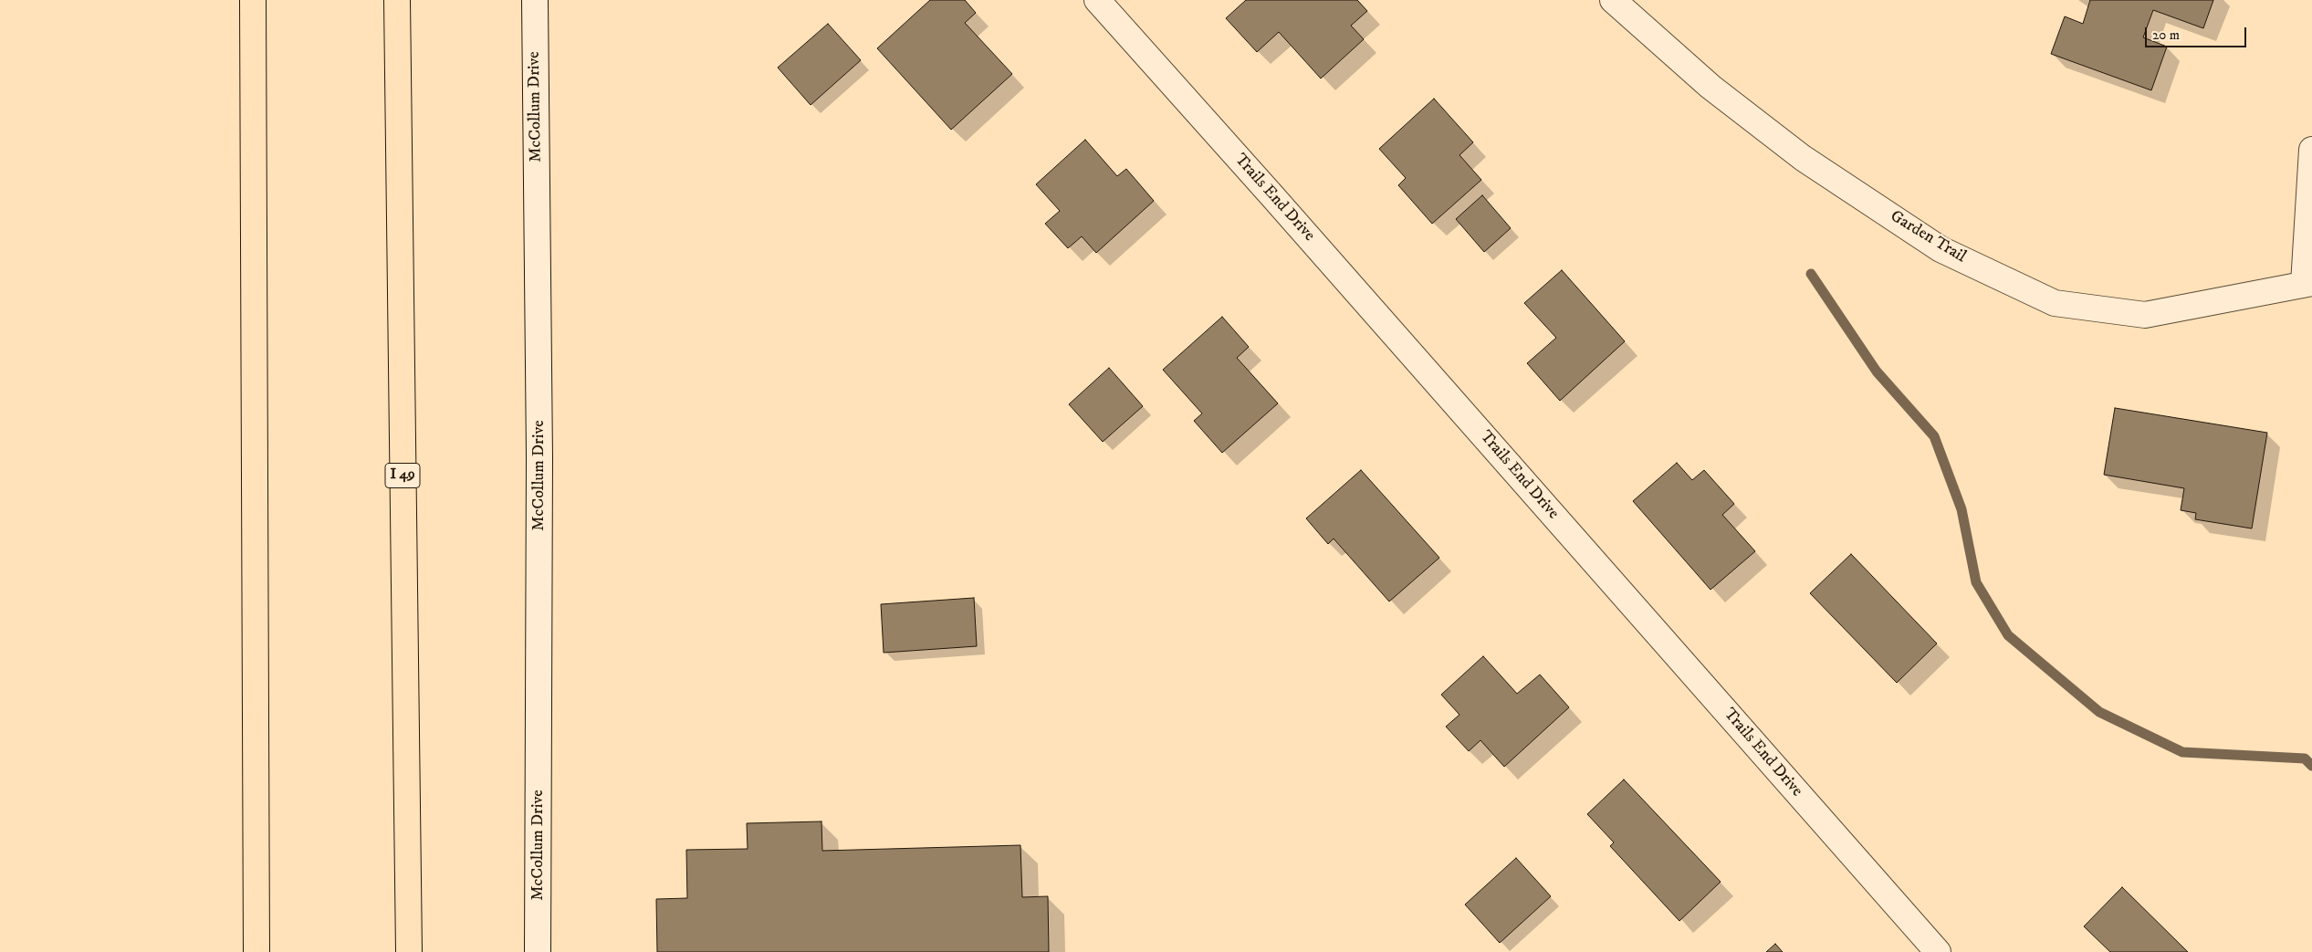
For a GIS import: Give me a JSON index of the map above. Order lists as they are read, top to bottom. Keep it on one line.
{"streets":{"highway":["I 49"],"street":["McCollum Drive","Trails End Drive","Garden Trail"]},"scale_bar":"20 m"}
